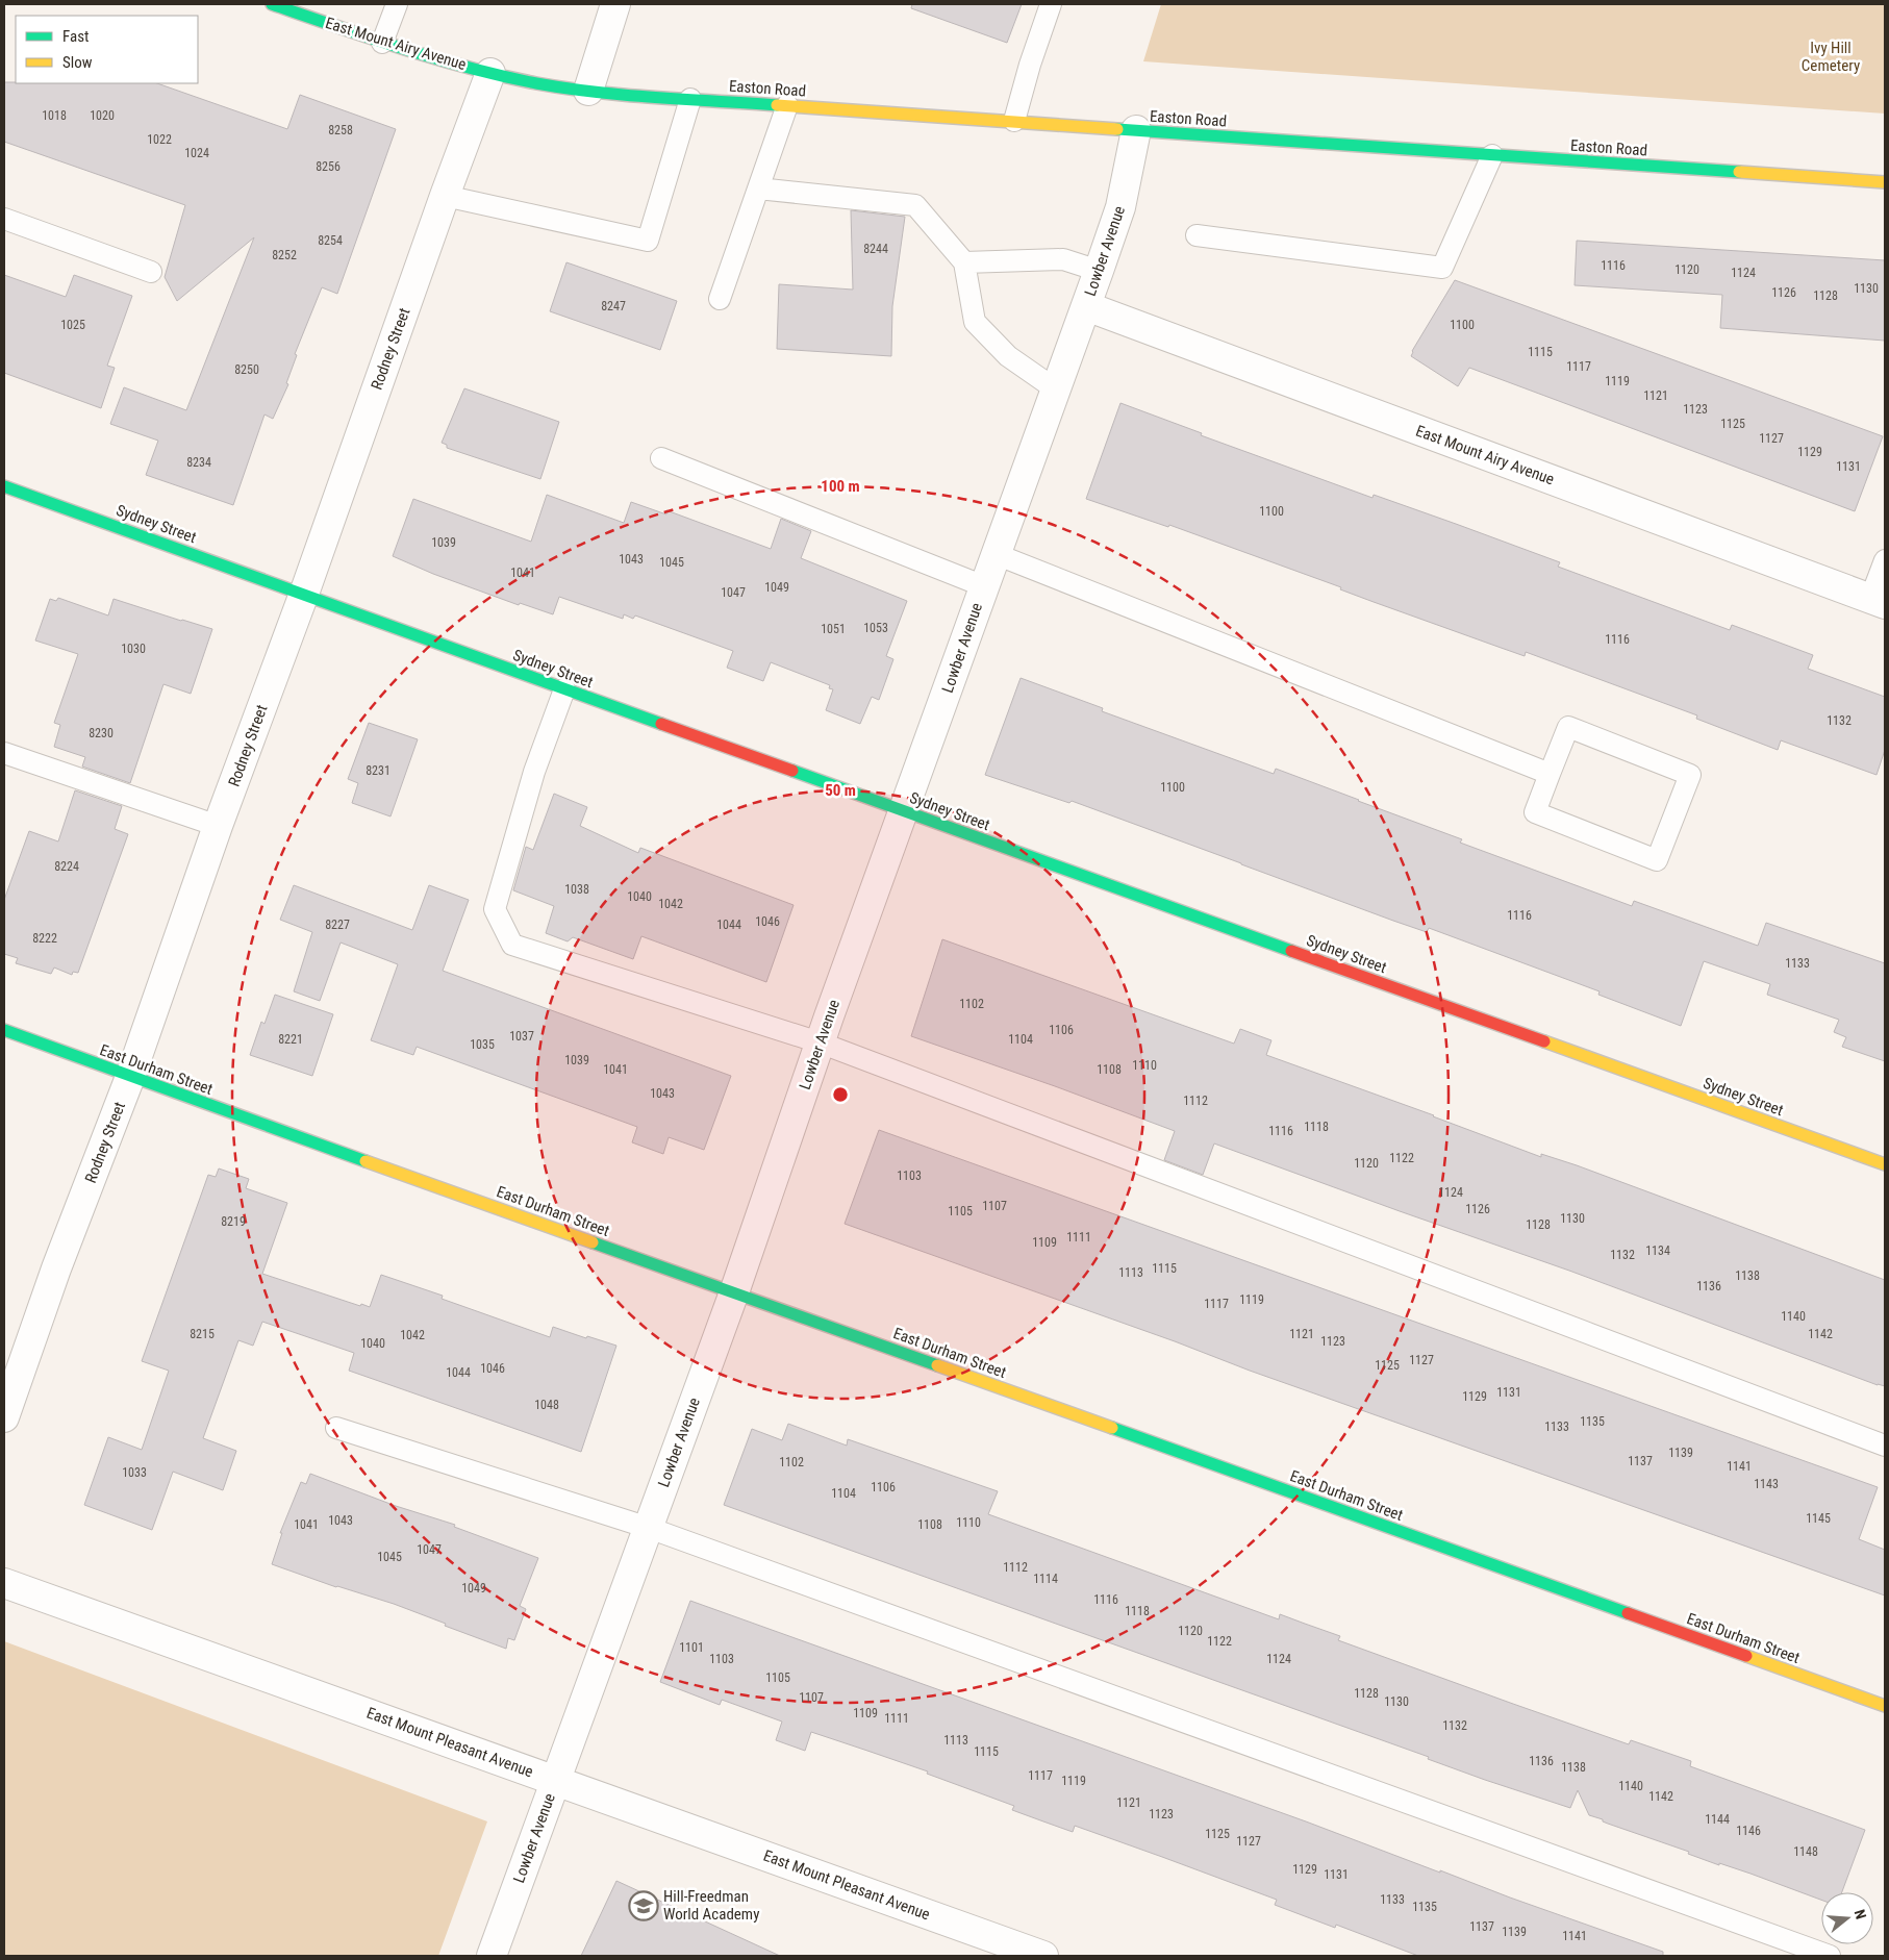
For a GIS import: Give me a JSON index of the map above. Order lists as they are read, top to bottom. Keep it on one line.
{"streets":{"street":["East Mount Airy Avenue","Easton Road","Lowber Avenue","Rodney Street","Sydney Street","East Durham Street","East Mount Pleasant Avenue"]},"crossings":[["East Mount Airy Avenue","Easton Road"],["East Mount Airy Avenue","Lowber Avenue"],["East Mount Airy Avenue","Rodney Street"],["Easton Road","Lowber Avenue"],["Easton Road","Rodney Street"],["Lowber Avenue","Sydney Street"],["Lowber Avenue","East Durham Street"],["Lowber Avenue","East Mount Pleasant Avenue"],["Rodney Street","Sydney Street"],["Rodney Street","East Durham Street"]],"parks":["Ivy Hill Cemetery"],"places":{"school or university":["Hill-Freedman World Academy"]},"house_numbers":["1018","1020","8258","1022","1024","8256","8254","8244","8252","1116","1120","1124","1130","1126","1128","8247","1025","1100","1115","1117","8250","1119","1121","1123","1125","1127","1129","8234","1131","1100","1039","1043","1045","1041","1049","1047","1053","1051","1116","1030","1132","8230","8231","1100","8224","1038","1040","1042","1116","1046","8227","1044","8222","1133","1102","1106","1037","8221","1104","1035","1039","1110","1041","1108","1043","1112","1118","1116","1122","1120","1103","1124","1107","1126","1105","1130","8219","1128","1111","1109","1134","1132","1115","1113","1138","1136","1119","1117","1140","8215","1121","1142","1042","1123","1040","1127","1125","1046","1044","1131","1129","1048","1135","1133","1139","1137","1102","1141","1033","1143","1106","1104","1145","1043","1110","1041","1108","1047","1045","1112","1114","1049","1116","1118","1120","1122","1101","1103","1124","1105","1128","1107","1130","1109","1111","1132","1113","1115","1136","1138","1117","1119","1140","1142","1121","1123","1144","1146","1125","1127","1148","1129","1131","1133","1135","1137","1139","1141"],"legend":["Fast","Slow"],"north":"right","rings":["100 m","50 m"]}
